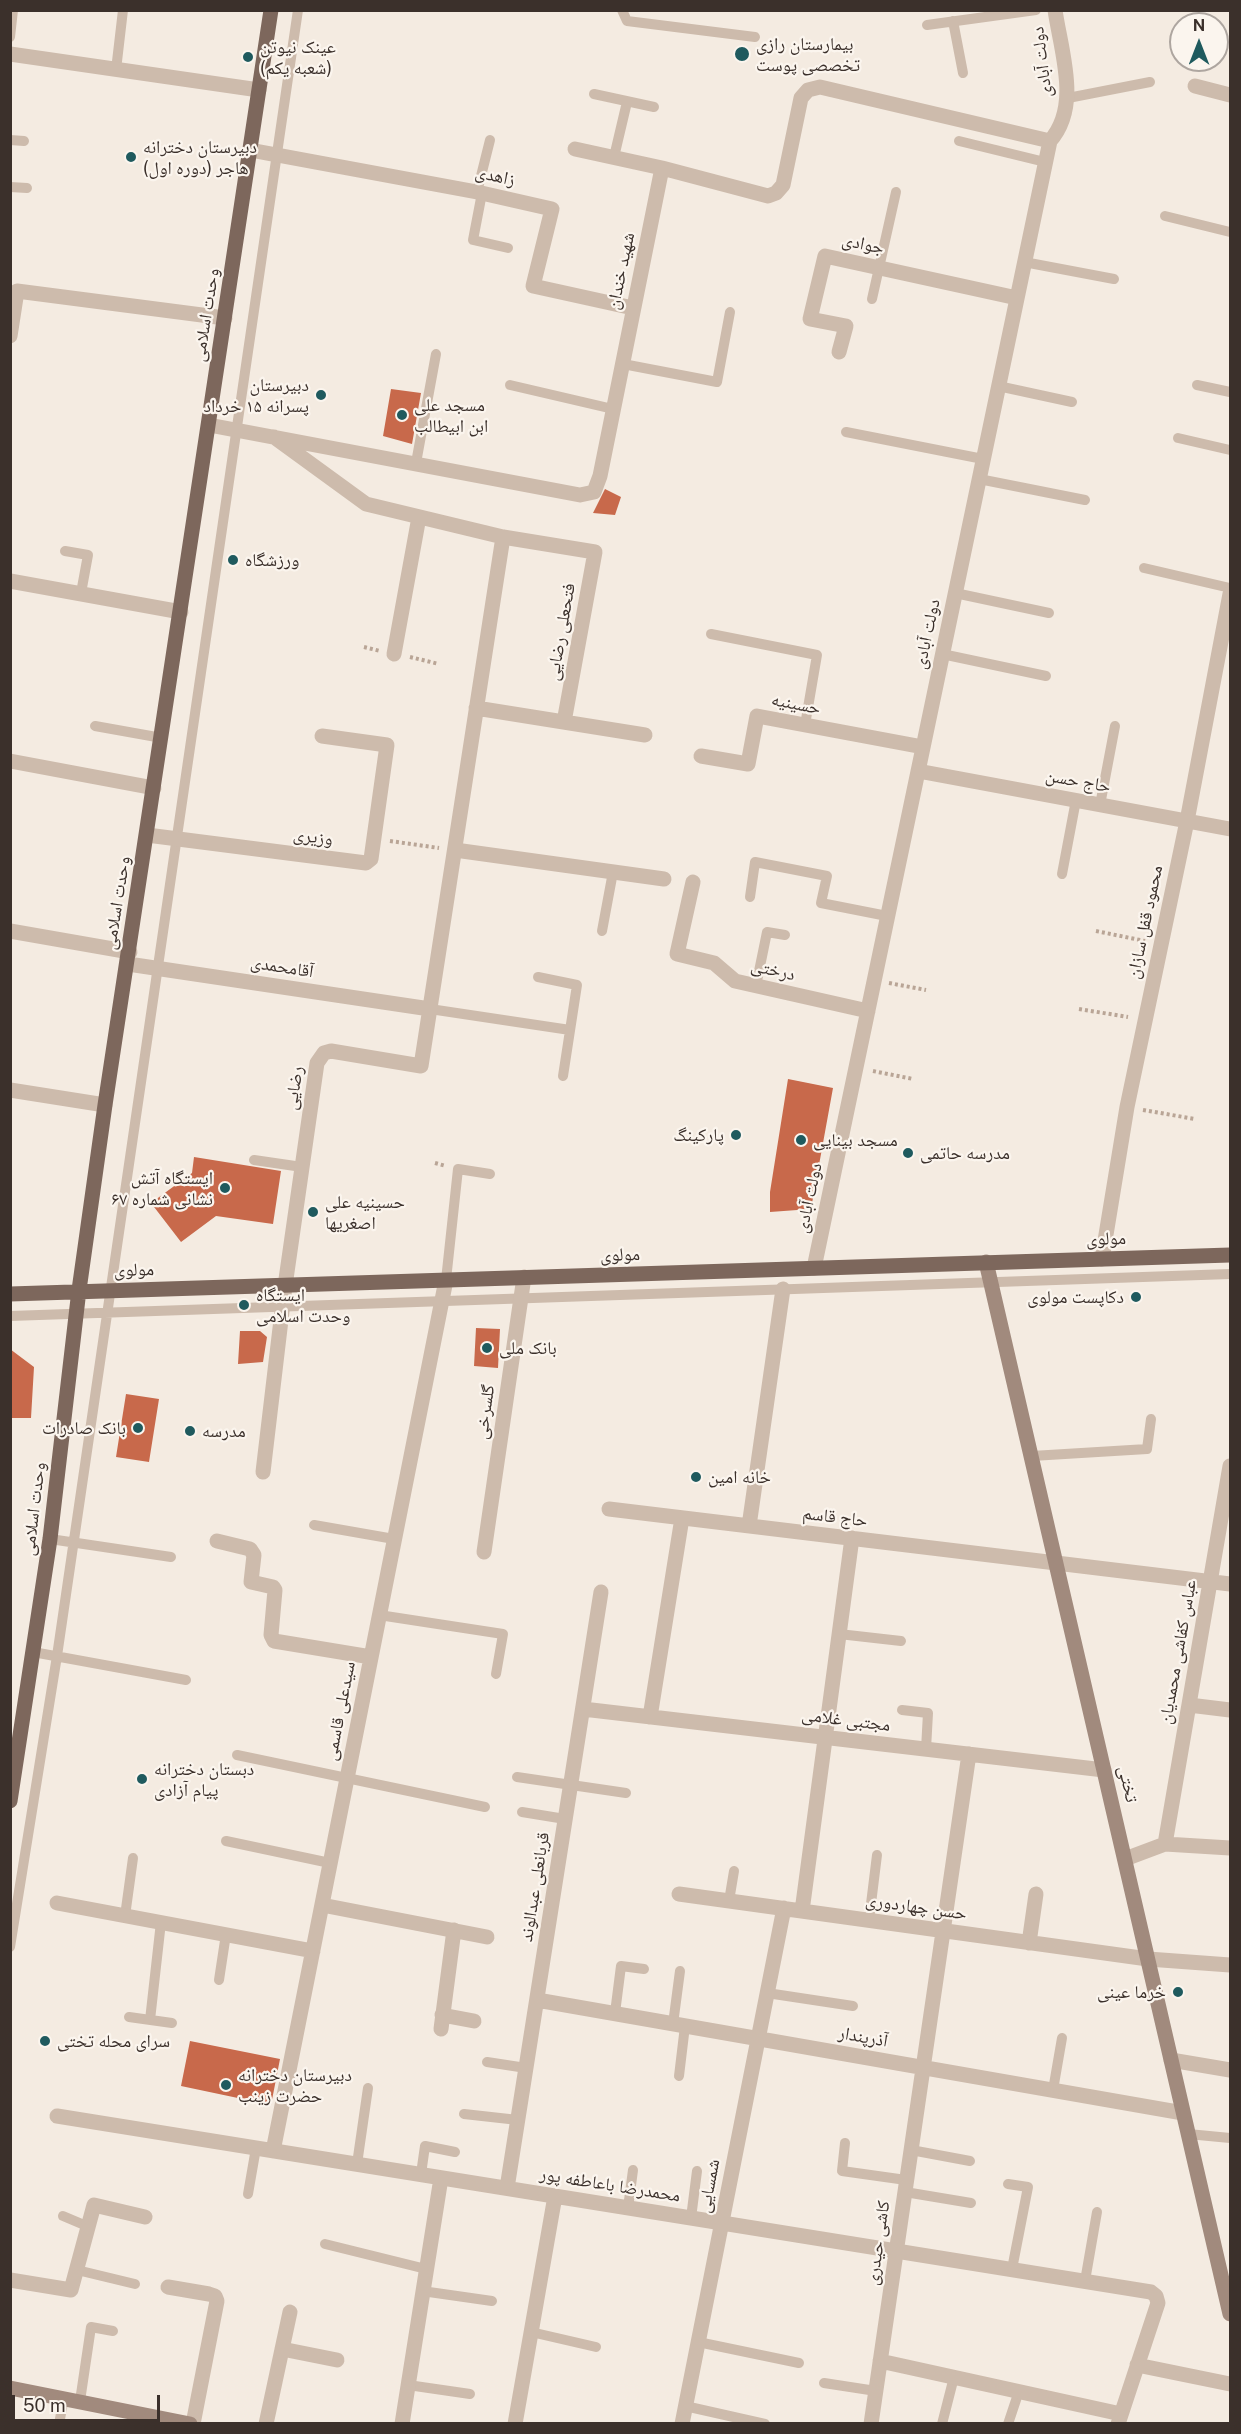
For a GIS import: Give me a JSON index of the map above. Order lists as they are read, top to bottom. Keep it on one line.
{"streets":{"main road":["وحدت اسلامی","مولوی","تختی"],"street":["دولت آبادی","زاهدی","جوادی","شهید خندان","فتحعلی رضایی","حسینیه","حاج حسن","وزیری","محمود قفل سازان","آقامحمدی","درختی","رضایی","گلسرخی","حاج قاسم","عباس کفاشی محمدیان","سیدعلی قاسمی","مجتبی غلامی","قربانعلی عبدالوند","حسن چهاردوری","آذرپندار","محمدرضا باعاطفه پور","شمسایی","کاشی حیدری"]},"crossings":[["دولت آبادی","جوادی"],["دولت آبادی","حسینیه"],["دولت آبادی","حاج حسن"],["دولت آبادی","درختی"],["دولت آبادی","مولوی"],["زاهدی","شهید خندان"],["زاهدی","وحدت اسلامی"],["شهید خندان","وحدت اسلامی"],["شهید خندان","فتحعلی رضایی"],["وحدت اسلامی","وزیری"],["وحدت اسلامی","آقامحمدی"],["وحدت اسلامی","مولوی"],["حاج حسن","محمود قفل سازان"],["محمود قفل سازان","مولوی"],["آقامحمدی","رضایی"],["رضایی","مولوی"],["مولوی","گلسرخی"],["مولوی","سیدعلی قاسمی"],["مولوی","تختی"],["حاج قاسم","عباس کفاشی محمدیان"],["حاج قاسم","تختی"],["سیدعلی قاسمی","محمدرضا باعاطفه پور"],["مجتبی غلامی","تختی"],["مجتبی غلامی","قربانعلی عبدالوند"],["مجتبی غلامی","کاشی حیدری"],["تختی","حسن چهاردوری"],["تختی","آذرپندار"],["قربانعلی عبدالوند","آذرپندار"],["قربانعلی عبدالوند","محمدرضا باعاطفه پور"],["حسن چهاردوری","شمسایی"],["حسن چهاردوری","کاشی حیدری"],["آذرپندار","شمسایی"],["آذرپندار","کاشی حیدری"],["محمدرضا باعاطفه پور","شمسایی"],["محمدرضا باعاطفه پور","کاشی حیدری"]],"places":["بیمارستان رازی تخصصی پوست","عینک نیوتن (شعبه یکم)","دبیرستان دخترانه هاجر (دوره اول)","دبیرستان پسرانه ۱۵ خرداد","مسجد علی ابن ابیطالب","ورزشگاه","پارکینگ","مسجد بینایی","مدرسه حاتمی","ایستگاه آتش نشانی شماره ۶۷","حسینیه علی اصغریها","دکاپست مولوی","ایستگاه وحدت اسلامی","بانک ملی","بانک صادرات","مدرسه","خانه امین","دبستان دخترانه پیام آزادی","خرما عینی","سرای محله تختی","دبیرستان دخترانه حضرت زینب"],"scale_bar":"50 m","north":"top"}
